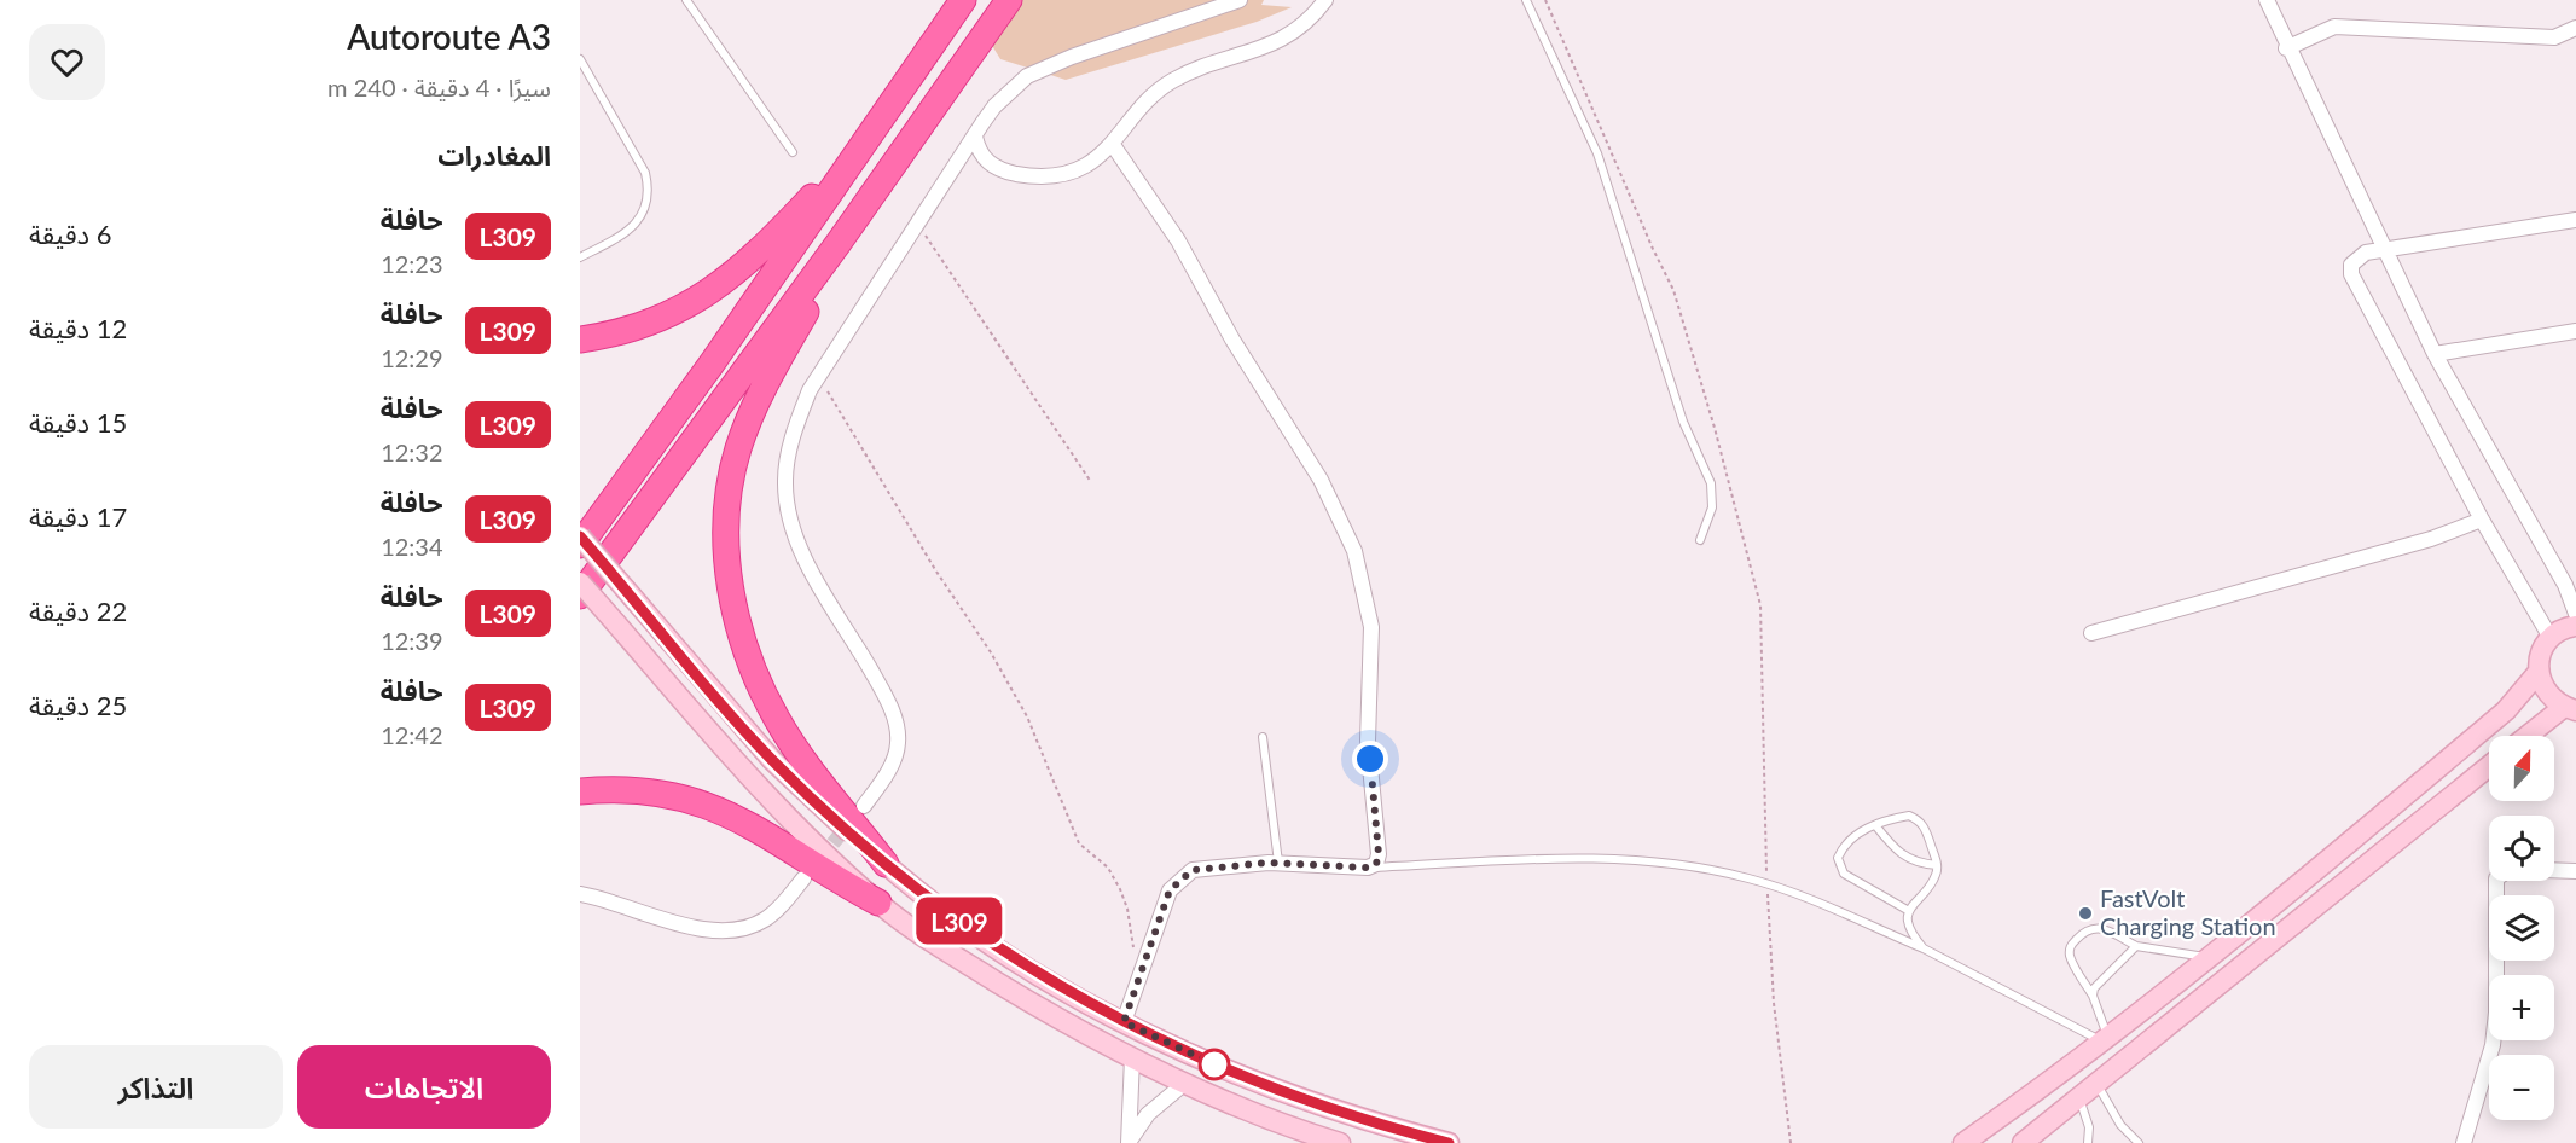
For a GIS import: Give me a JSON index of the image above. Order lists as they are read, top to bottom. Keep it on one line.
{"places":["FastVolt Charging Station"],"lines":["bus line L309"],"north":"top","page":{"on_map":"L309","heading":[["Autoroute A3","سيرًا · 4 دقيقة · 240 m"],"المغادرات"],"list":[{"mark":"L309","name":"حافلة","note":"12:23","value":"6 دقيقة"},{"mark":"L309","name":"حافلة","note":"12:29","value":"12 دقيقة"},{"mark":"L309","name":"حافلة","note":"12:32","value":"15 دقيقة"},{"mark":"L309","name":"حافلة","note":"12:34","value":"17 دقيقة"},{"mark":"L309","name":"حافلة","note":"12:39","value":"22 دقيقة"},{"mark":"L309","name":"حافلة","note":"12:42","value":"25 دقيقة"}],"map_buttons":["+","−"],"buttons":["الاتجاهات","التذاكر"]}}
